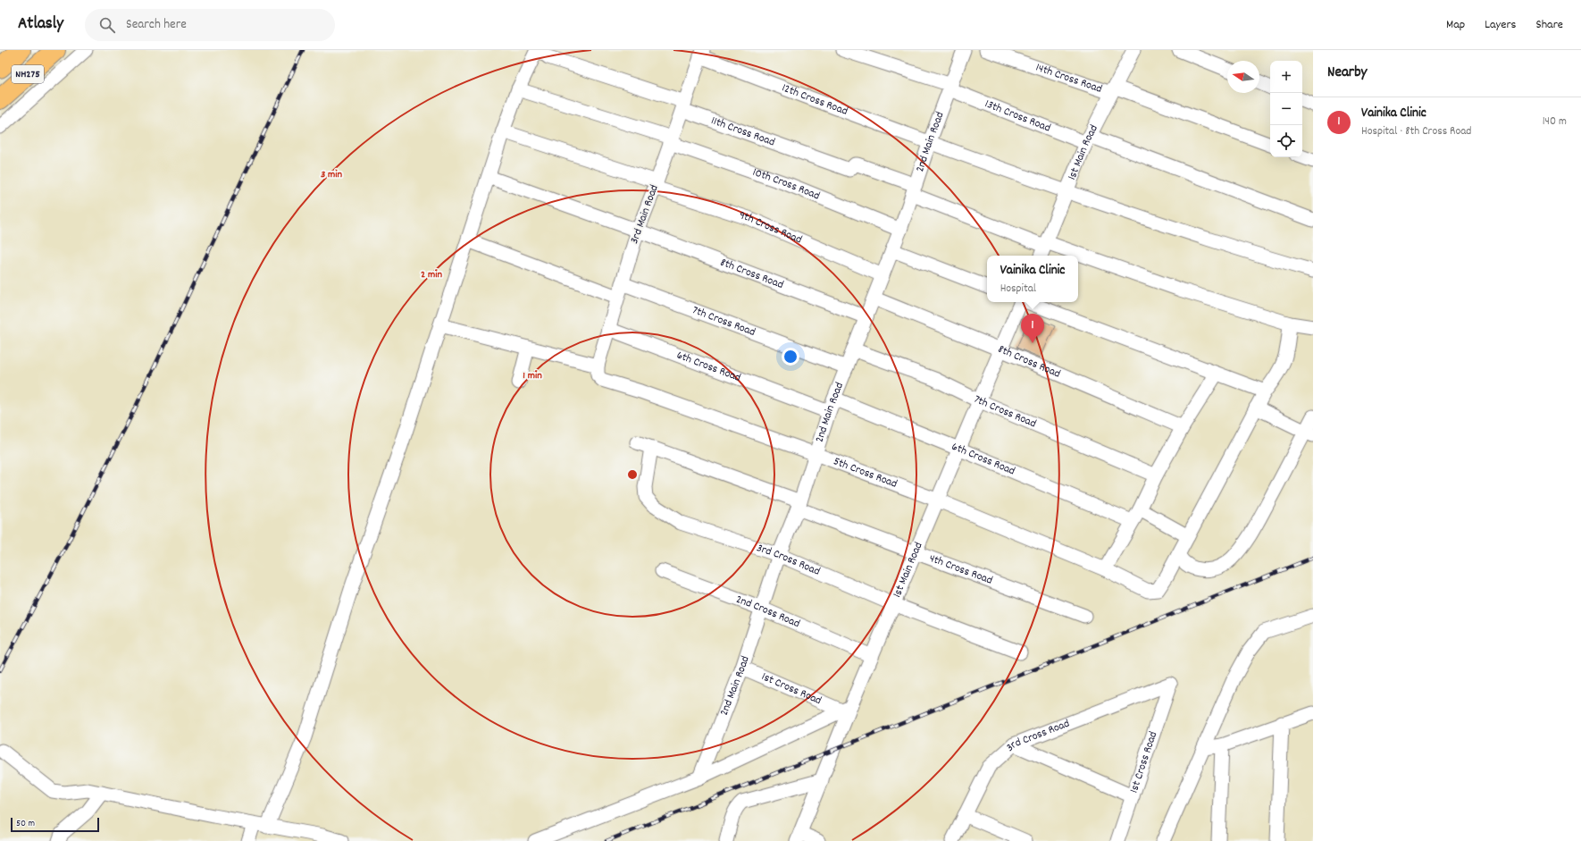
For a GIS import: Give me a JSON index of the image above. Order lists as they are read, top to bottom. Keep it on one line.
{"streets":{"highway":["NH275"],"street":["14th Cross Road","12th Cross Road","13th Cross Road","11th Cross Road","2nd Main Road","1st Main Road","10th Cross Road","3rd Main Road","9th Cross Road","8th Cross Road","7th Cross Road","6th Cross Road","5th Cross Road","3rd Cross Road","4th Cross Road","2nd Cross Road","1st Cross Road"]},"crossings":[["14th Cross Road","1st Main Road"],["12th Cross Road","2nd Main Road"],["12th Cross Road","1st Main Road"],["12th Cross Road","3rd Main Road"],["13th Cross Road","2nd Main Road"],["13th Cross Road","1st Main Road"],["11th Cross Road","2nd Main Road"],["11th Cross Road","3rd Main Road"],["2nd Main Road","10th Cross Road"],["2nd Main Road","9th Cross Road"],["2nd Main Road","8th Cross Road"],["2nd Main Road","7th Cross Road"],["2nd Main Road","6th Cross Road"],["2nd Main Road","5th Cross Road"],["2nd Main Road","3rd Cross Road"],["2nd Main Road","4th Cross Road"],["2nd Main Road","2nd Cross Road"],["2nd Main Road","1st Cross Road"],["1st Main Road","8th Cross Road"],["1st Main Road","7th Cross Road"],["1st Main Road","6th Cross Road"],["1st Main Road","5th Cross Road"],["1st Main Road","3rd Cross Road"],["1st Main Road","4th Cross Road"],["1st Main Road","2nd Cross Road"],["1st Main Road","1st Cross Road"],["10th Cross Road","3rd Main Road"],["3rd Main Road","9th Cross Road"],["3rd Main Road","8th Cross Road"],["3rd Main Road","7th Cross Road"],["3rd Main Road","6th Cross Road"],["3rd Main Road","5th Cross Road"],["3rd Cross Road","4th Cross Road"],["3rd Cross Road","1st Cross Road"]],"scale_bar":"50 m","north":"left","page":{"header":"Atlasly","search":"Search here","nav":["Map","Layers","Share"],"heading":"Nearby","map_buttons":["+","−"],"list":[{"mark":"1","name":"Vainika Clinic","note":"Hospital · 8th Cross Road","value":"140 m"}],"popup":["Vainika Clinic","Hospital"],"pins":"1","scale":"50 m"},"rings":["3 min","2 min","1 min"]}
